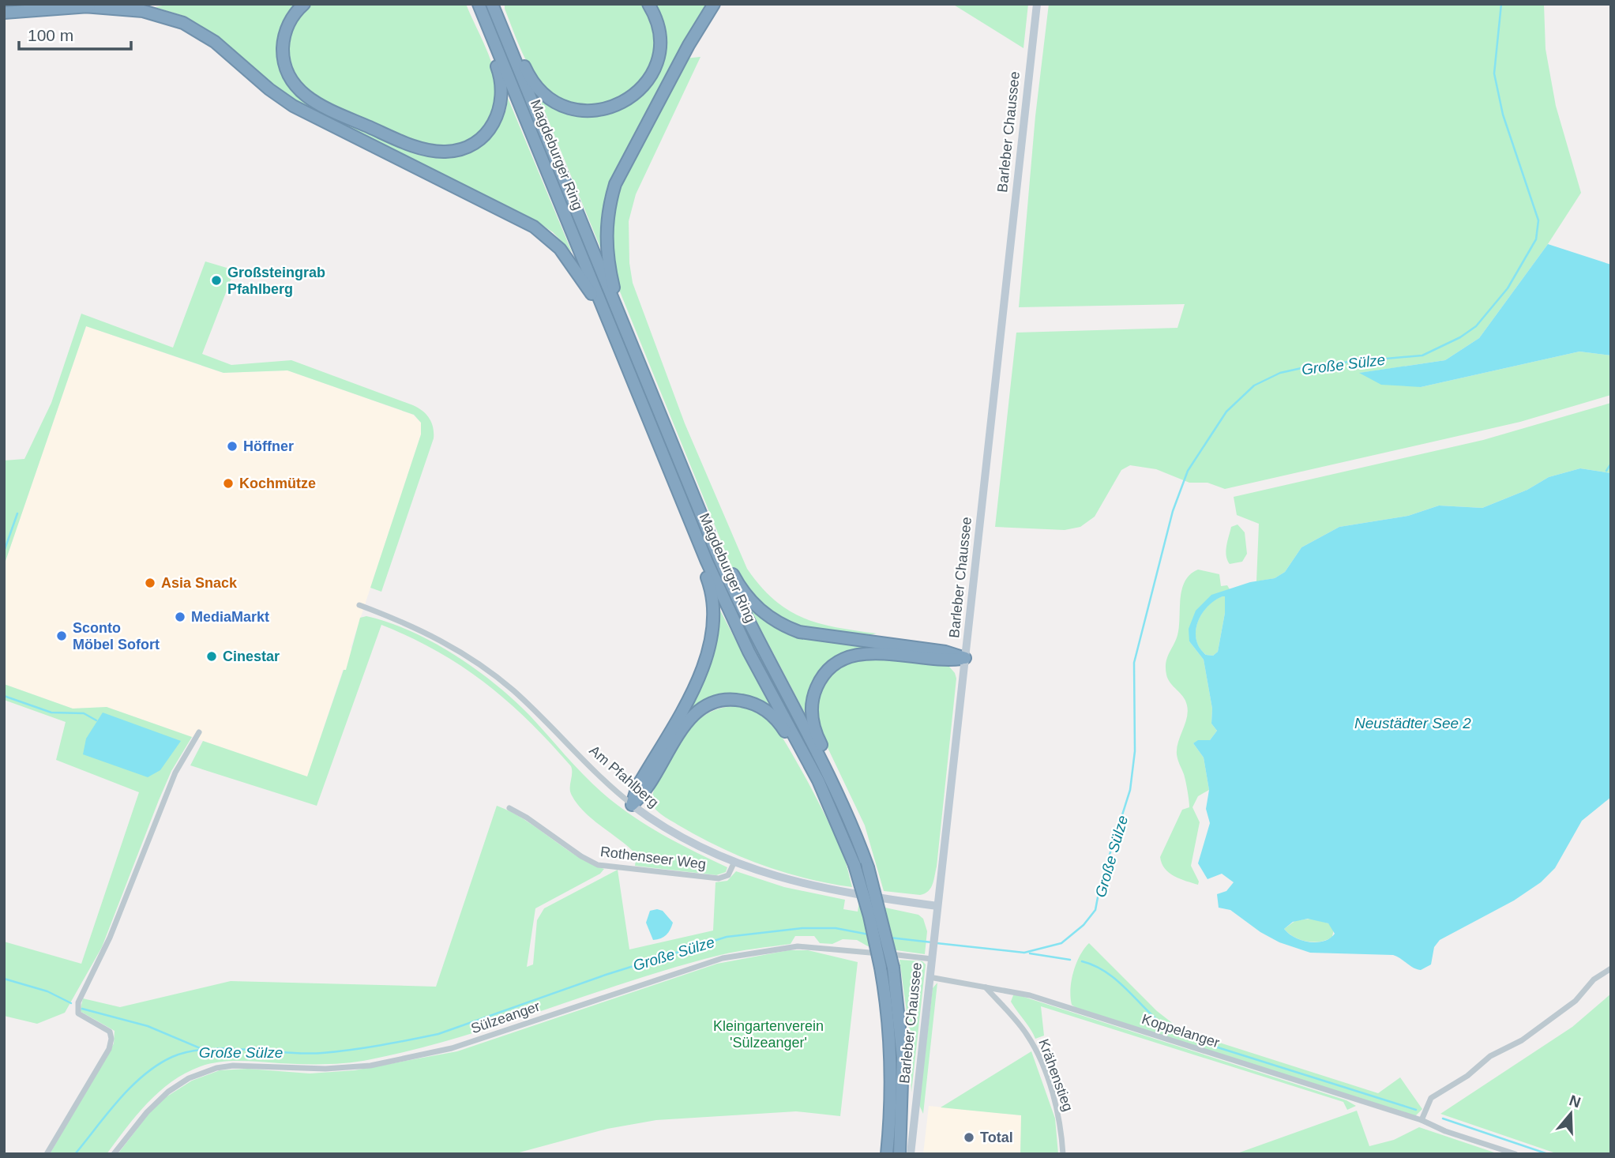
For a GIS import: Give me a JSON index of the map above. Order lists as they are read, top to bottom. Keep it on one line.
{"streets":{"highway":["Magdeburger Ring"],"street":["Barleber Chaussee","Am Pfahlberg","Rothenseer Weg","Sülzeanger","Koppelanger","Krähenstieg"]},"crossings":[["Barleber Chaussee","Am Pfahlberg"],["Barleber Chaussee","Sülzeanger"],["Barleber Chaussee","Koppelanger"],["Am Pfahlberg","Rothenseer Weg"],["Koppelanger","Krähenstieg"]],"water":["Große Sülze","Neustädter See 2"],"parks":["Kleingartenverein 'Sülzeanger'"],"places":["Großsteingrab Pfahlberg","Höffner","Kochmütze","Asia Snack","MediaMarkt","Sconto Möbel Sofort","Cinestar","Total"],"scale_bar":"100 m","north":"top"}
